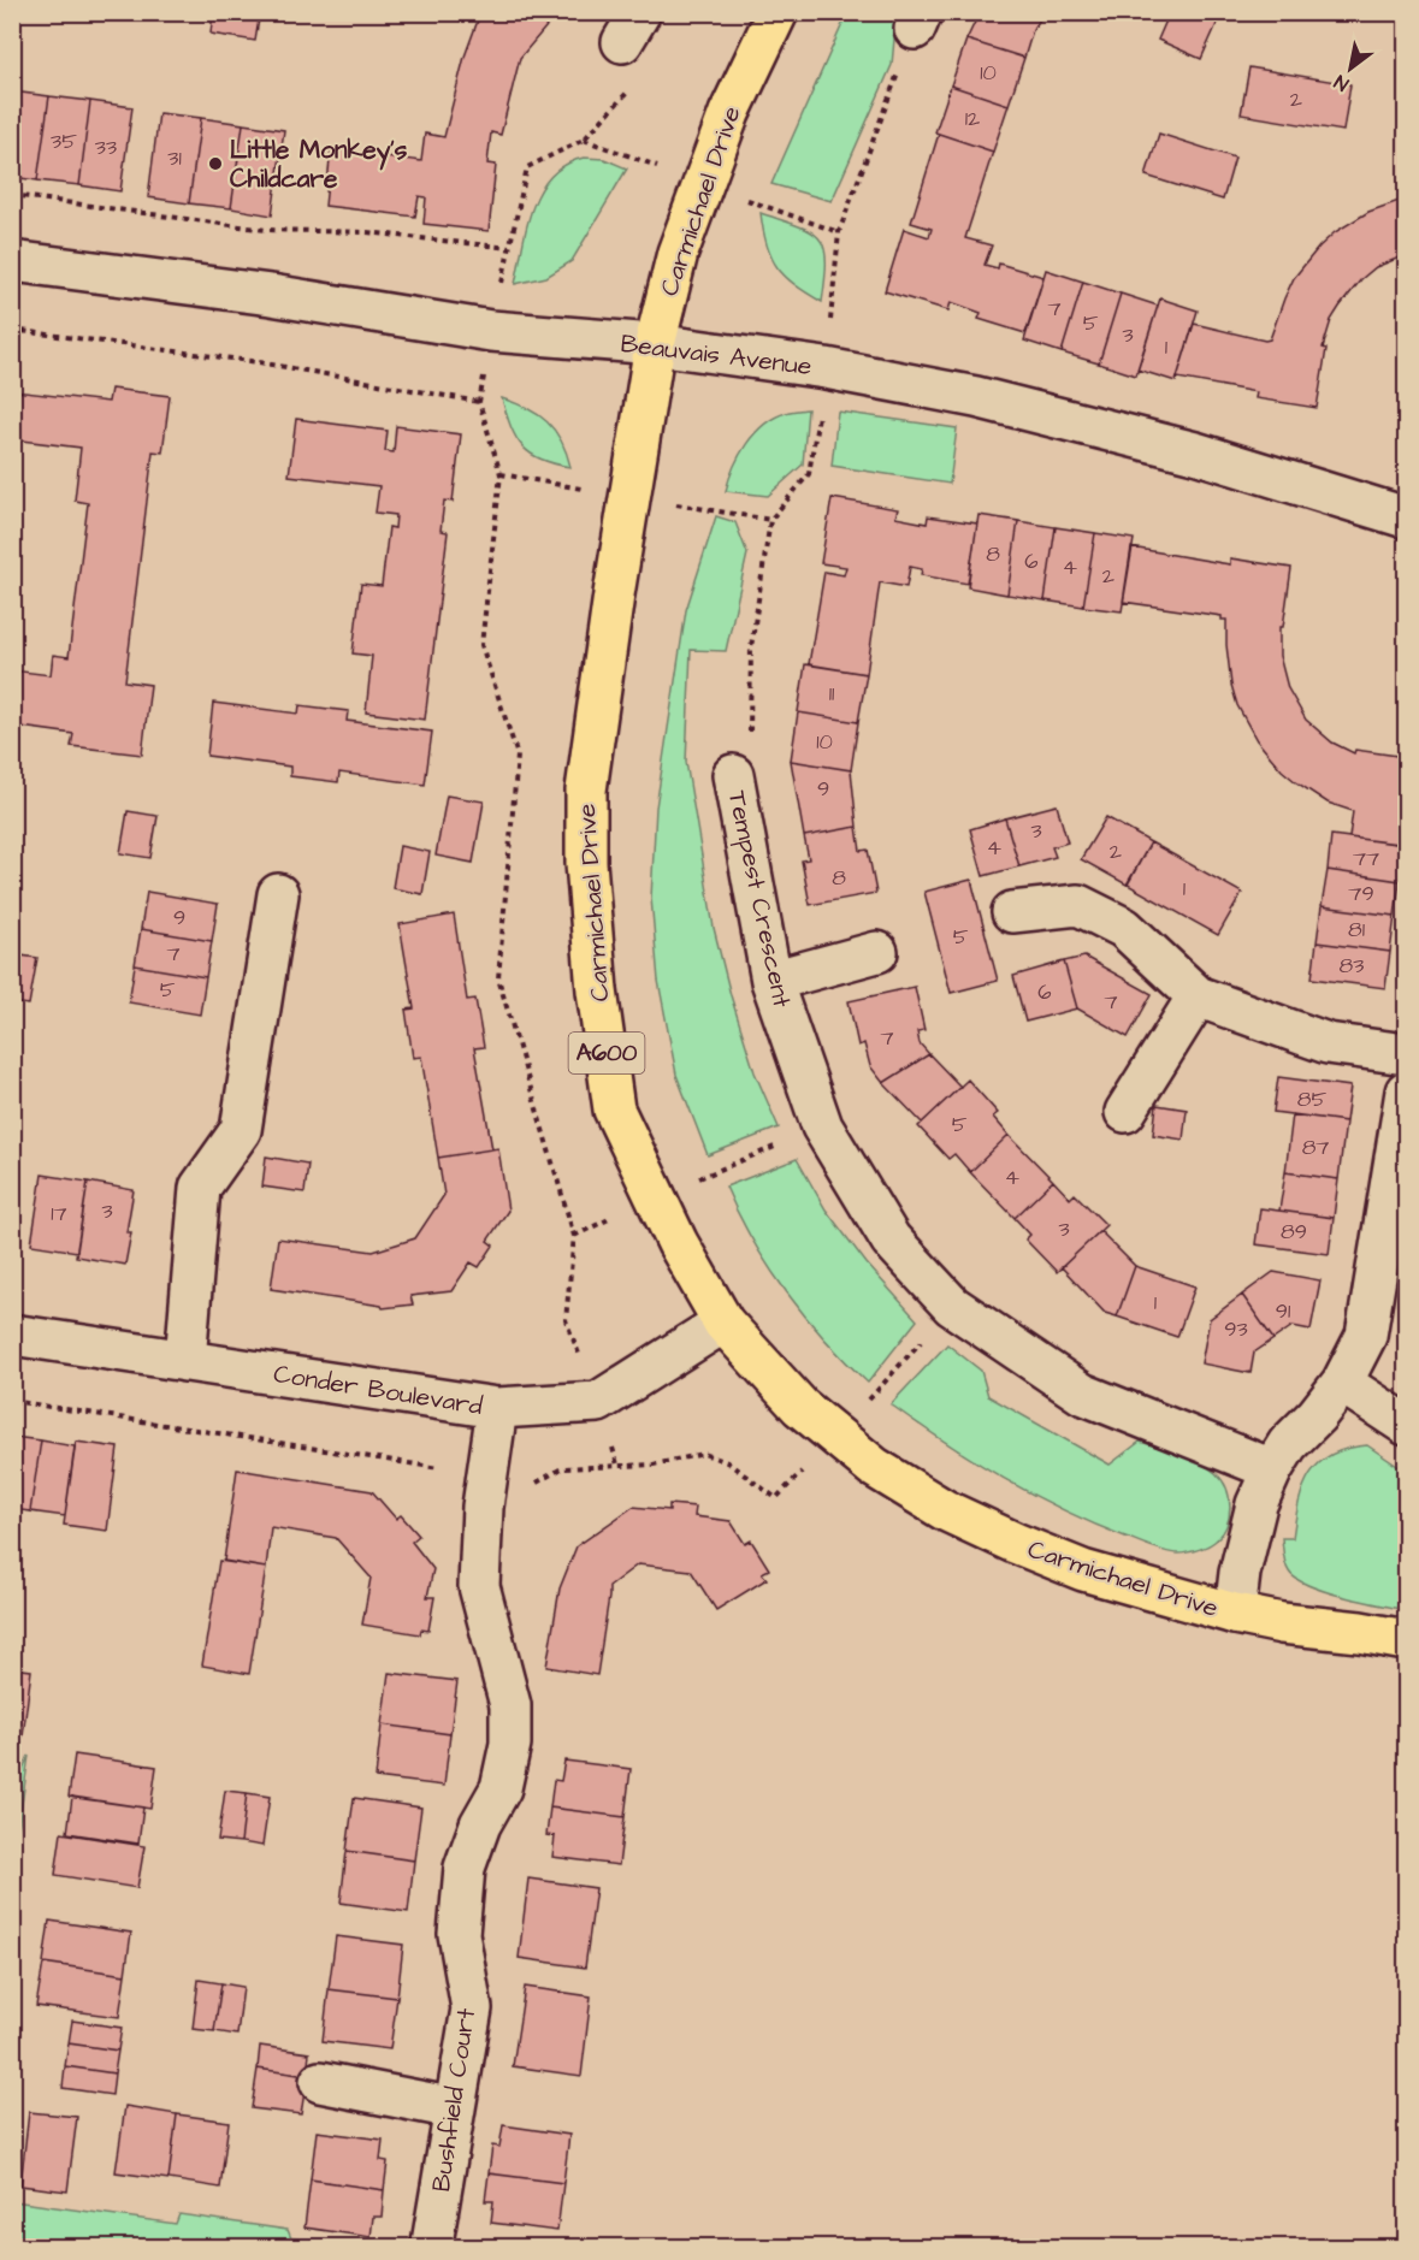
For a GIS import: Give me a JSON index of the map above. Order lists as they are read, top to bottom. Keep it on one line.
{"streets":{"main road":["Carmichael Drive","A600"],"street":["Beauvais Avenue","Tempest Crescent","Conder Boulevard","Bushfield Court"]},"crossings":[["Carmichael Drive","Beauvais Avenue"],["Carmichael Drive","Conder Boulevard"],["Conder Boulevard","Bushfield Court"]],"places":["Little Monkey's Childcare"],"house_numbers":["10","2","12","35","33","31","7","5","3","1","8","6","4","2","11","10","9","3","4","2","77","8","1","79","9","81","5","7","83","5","6","7","7","85","5","87","4","3","17","3","89","1","91","93"],"north":"bottom left"}
